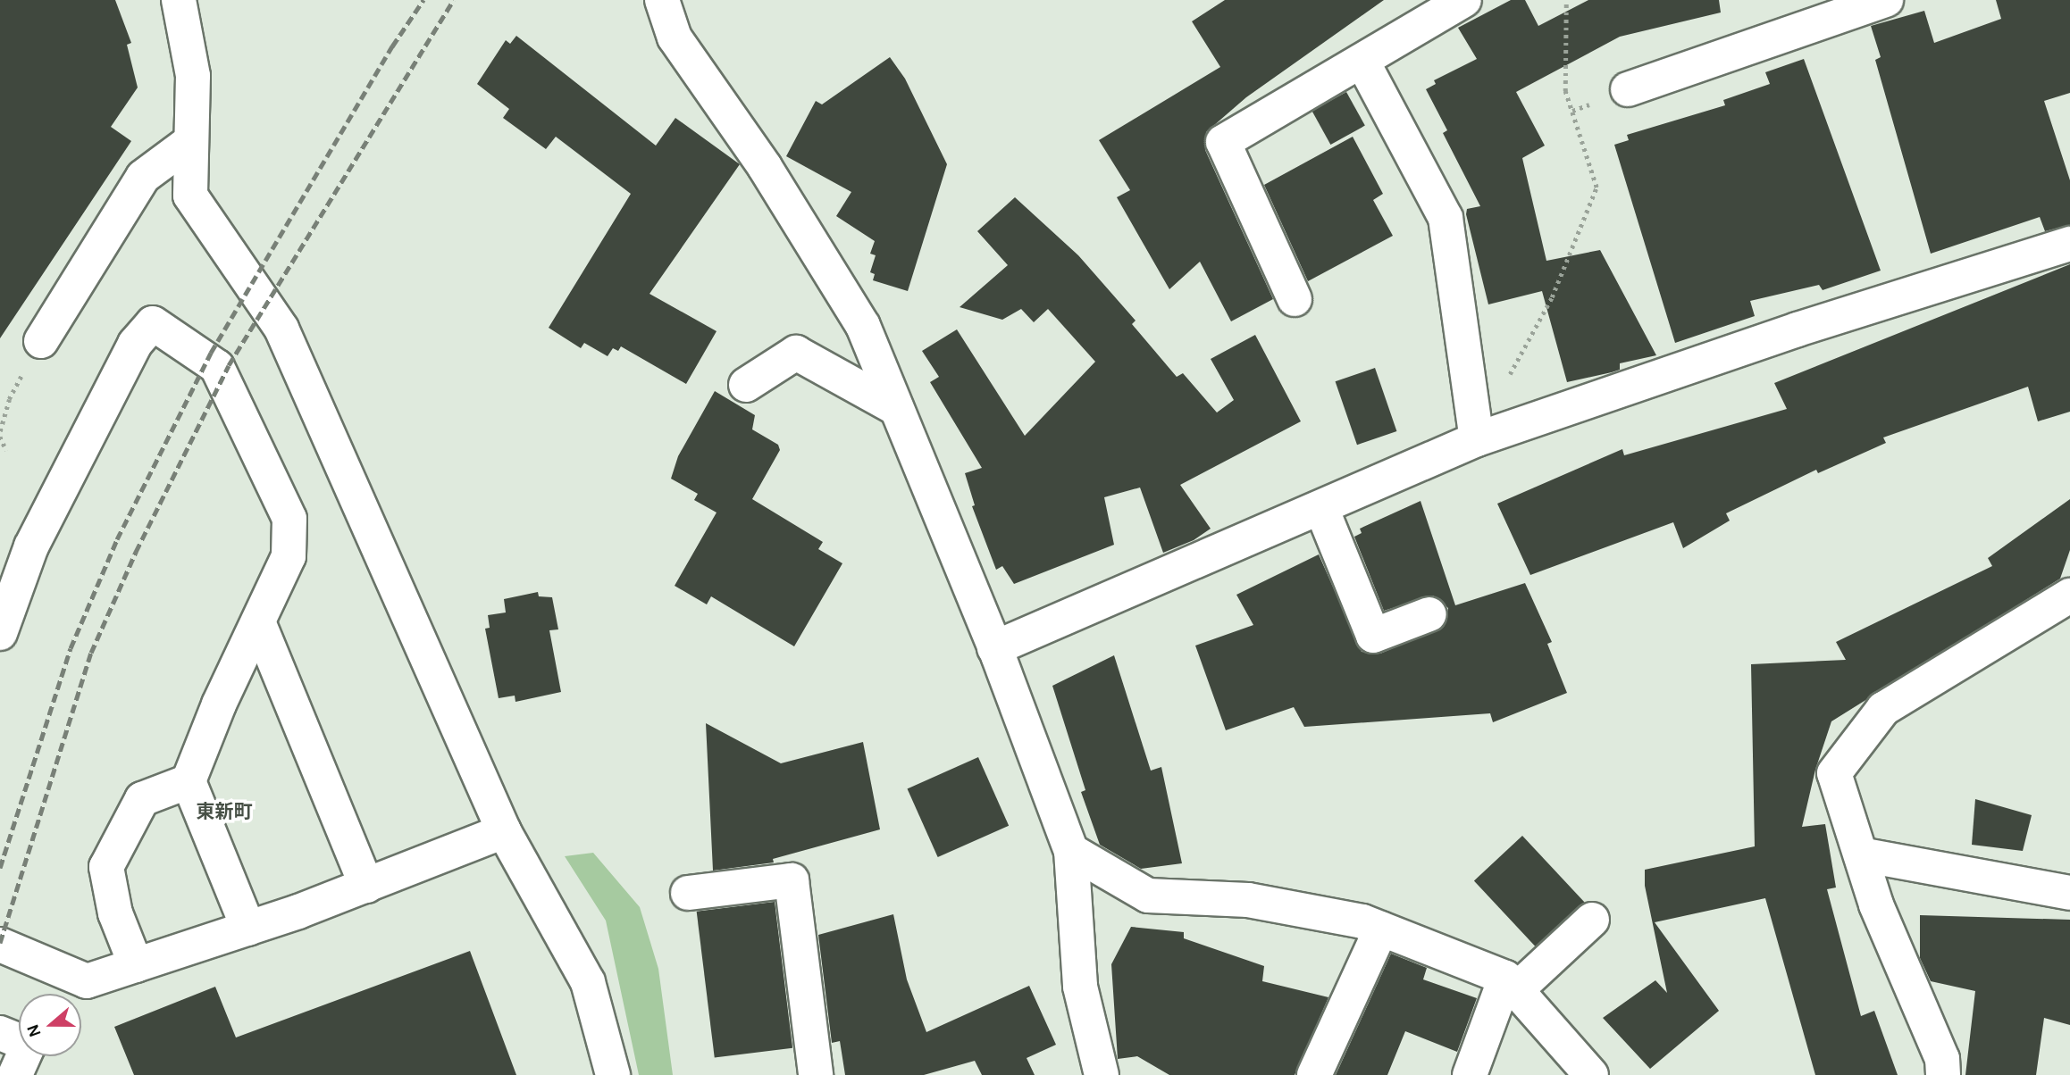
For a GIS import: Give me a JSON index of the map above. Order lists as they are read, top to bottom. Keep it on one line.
{"districts":["東新町"],"north":"left"}
